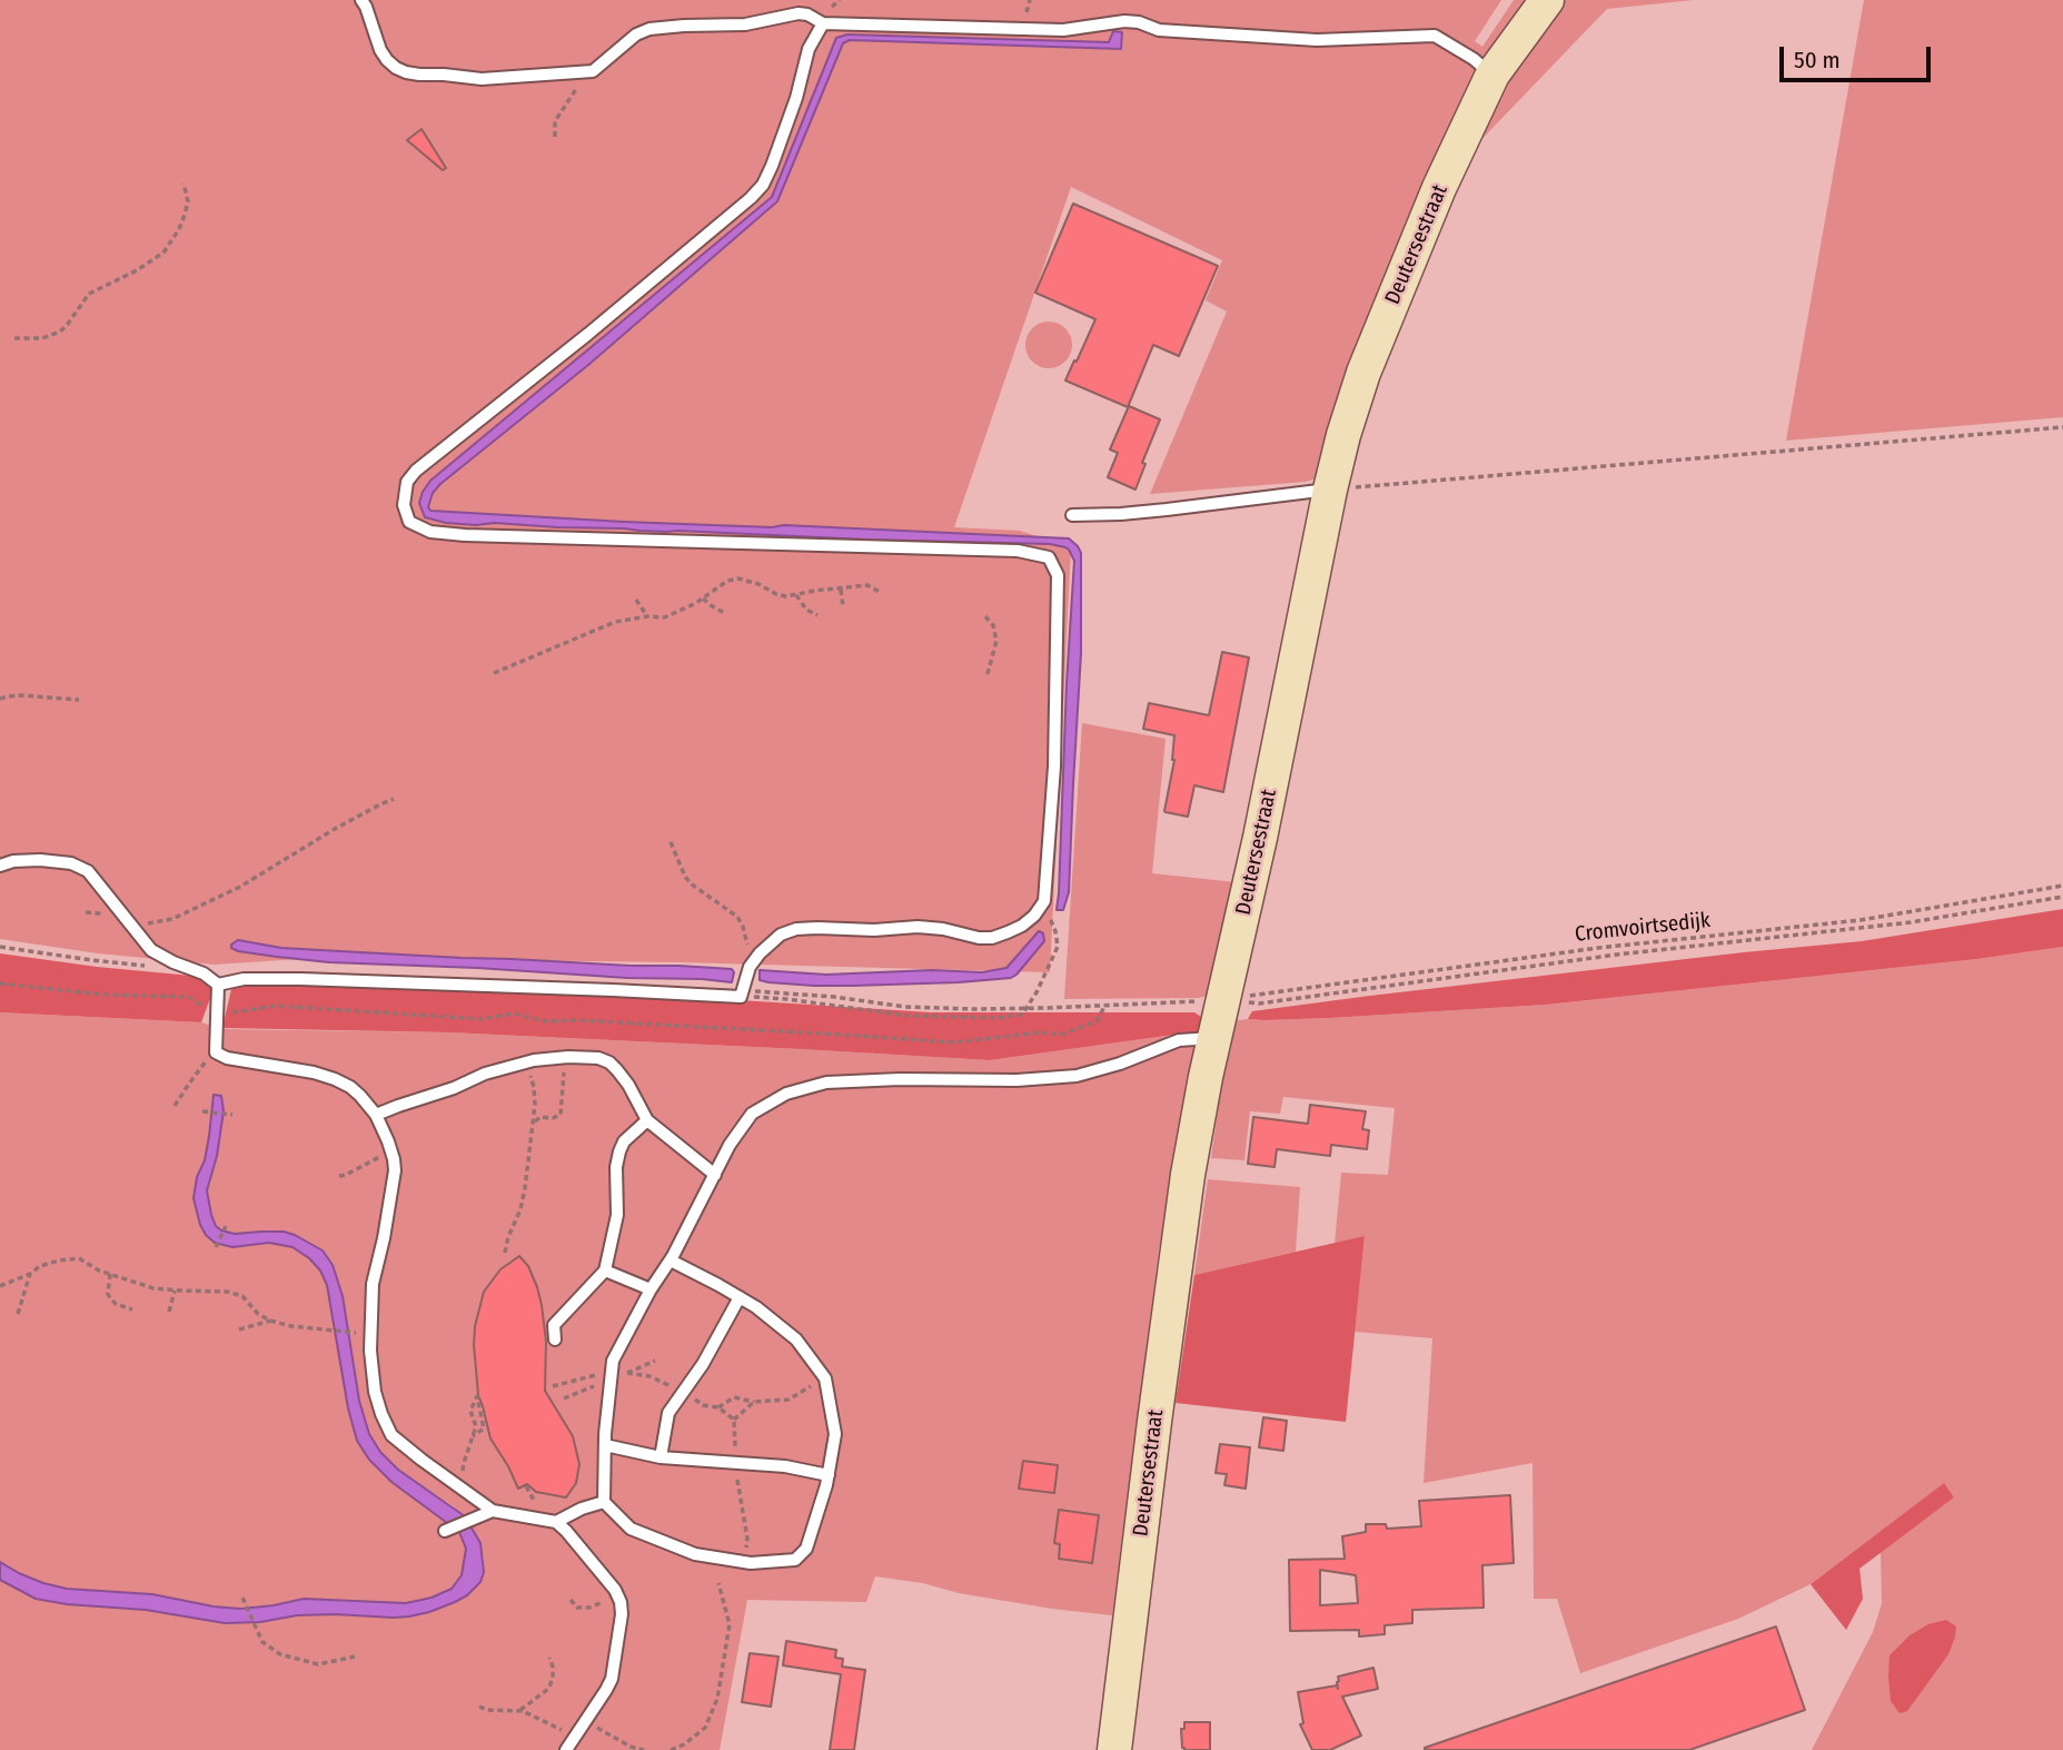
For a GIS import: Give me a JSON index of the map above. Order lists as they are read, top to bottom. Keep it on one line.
{"streets":{"street":["Deutersestraat"],"path":["Cromvoirtsedijk"]},"crossings":[["Deutersestraat","Cromvoirtsedijk"]],"scale_bar":"50 m"}
